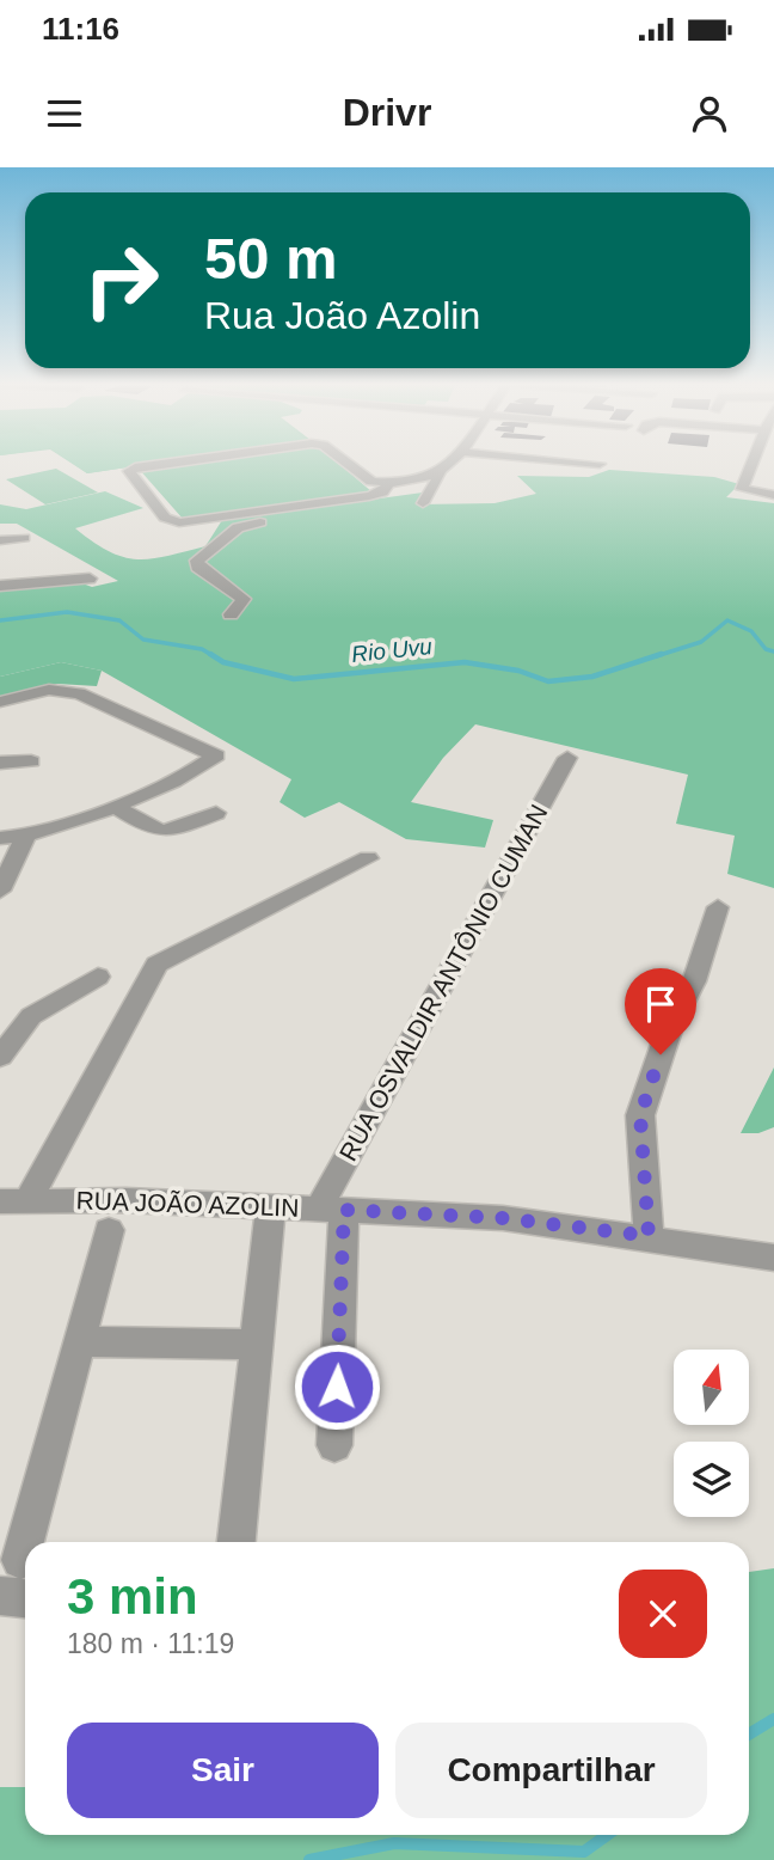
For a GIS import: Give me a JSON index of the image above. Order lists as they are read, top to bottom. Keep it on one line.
{"streets":{"street":["RUA OSVALDIR ANTÔNIO CUMAN","RUA JOÃO AZOLIN"]},"crossings":[["RUA OSVALDIR ANTÔNIO CUMAN","RUA JOÃO AZOLIN"]],"water":["Rio Uvu"],"north":"top","page":{"status":"11:16","header":"Drivr","turn":["50 m","Rua João Azolin"],"heading":["3 min","180 m · 11:19"],"buttons":["Sair","Compartilhar"]}}
